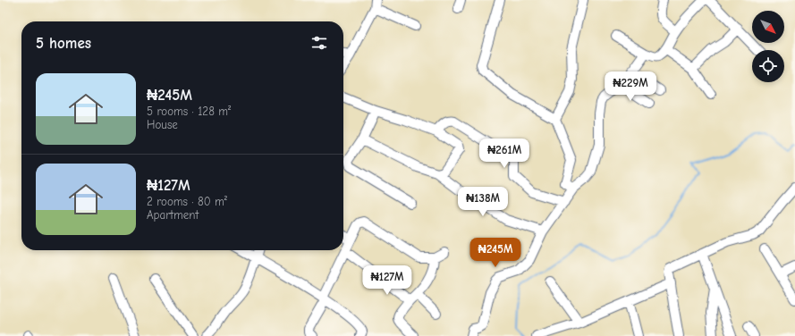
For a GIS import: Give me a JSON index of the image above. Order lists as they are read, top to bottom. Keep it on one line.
{"north":"bottom right","page":{"heading":"5 homes","list":[{"name":"₦245M","note":"5 rooms · 128 m² · House"},{"name":"₦127M","note":"2 rooms · 80 m² · Apartment"}],"price":["₦229M","₦261M","₦138M","₦245M","₦127M"]}}
